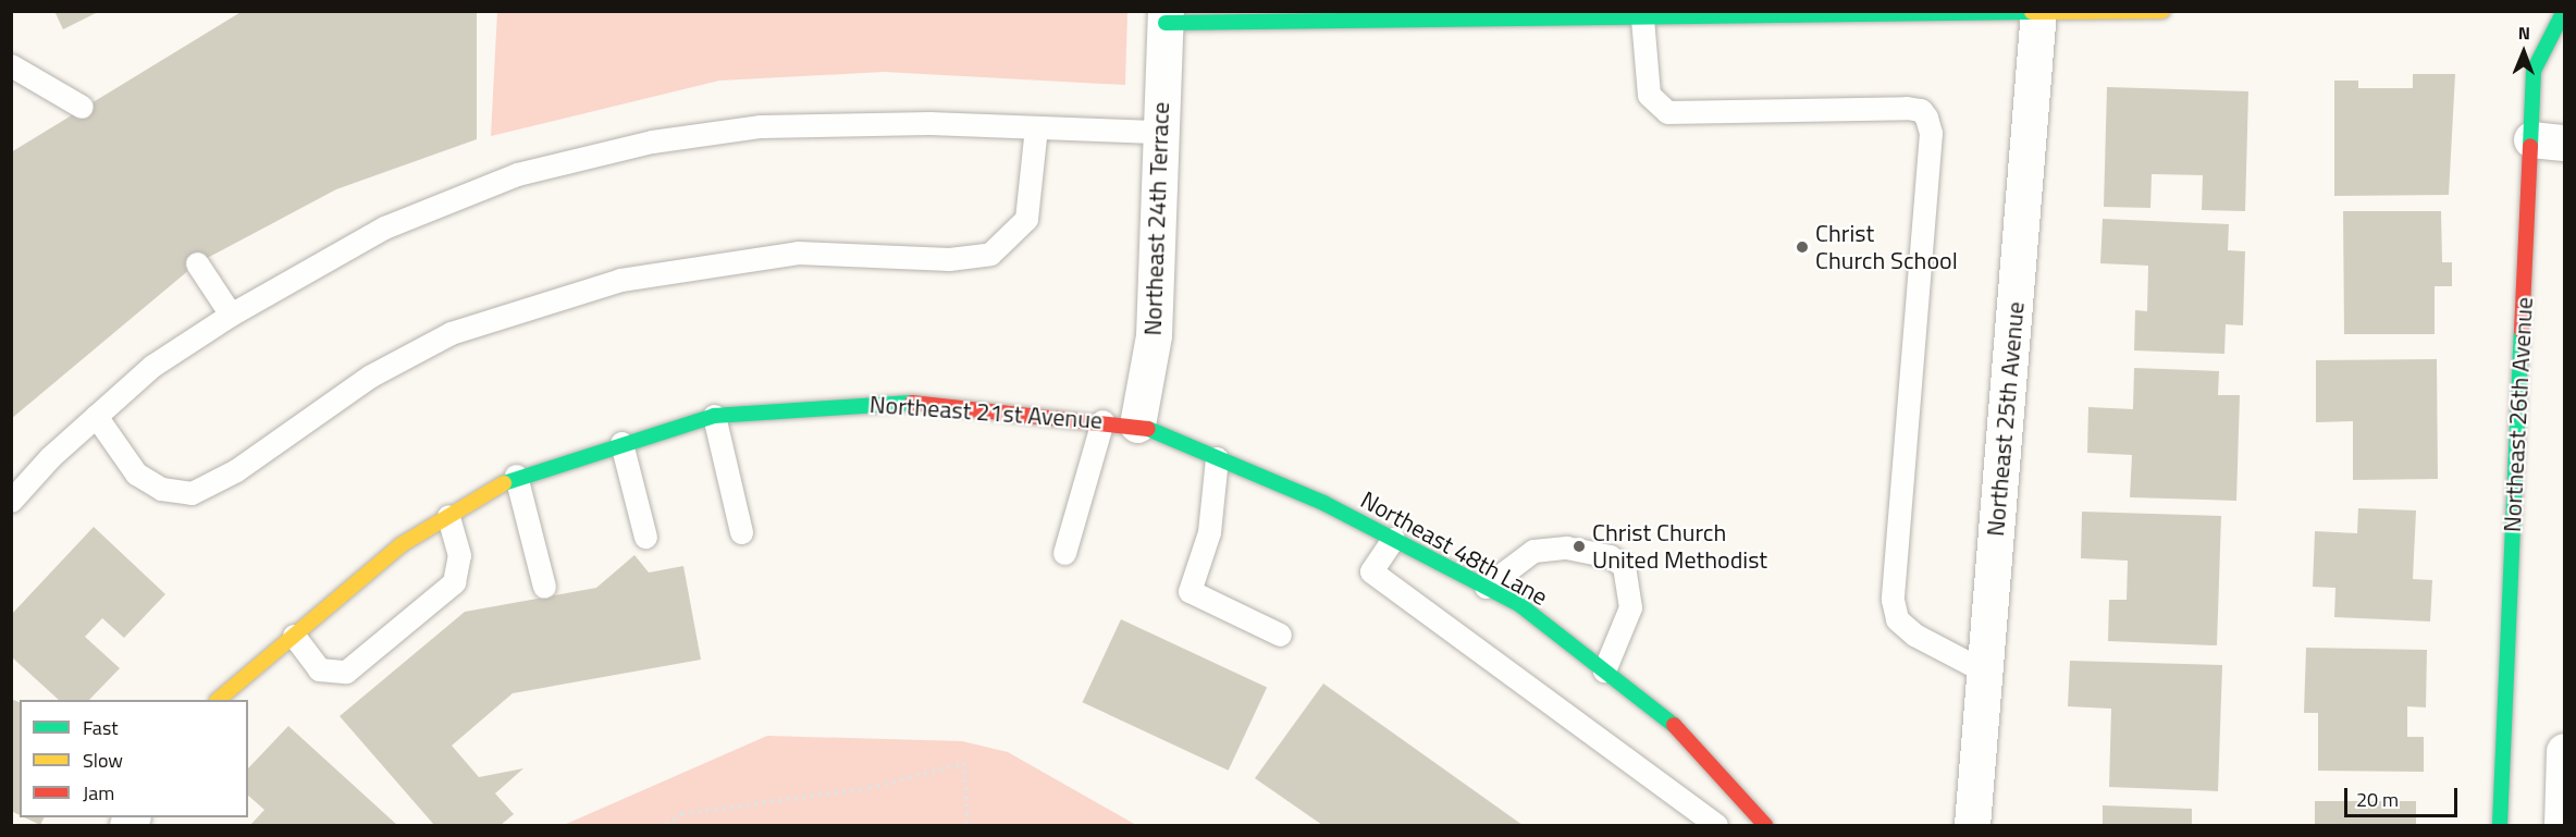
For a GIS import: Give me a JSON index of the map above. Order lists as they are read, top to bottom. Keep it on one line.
{"streets":{"street":["Northeast 24th Terrace","Northeast 21st Avenue","Northeast 26th Avenue","Northeast 25th Avenue","Northeast 48th Lane"]},"crossings":[["Northeast 24th Terrace","Northeast 21st Avenue"],["Northeast 24th Terrace","Northeast 48th Lane"],["Northeast 21st Avenue","Northeast 48th Lane"]],"places":["Christ Church School","Christ Church United Methodist"],"legend":["Fast","Slow","Jam"],"scale_bar":"20 m","north":"top"}
